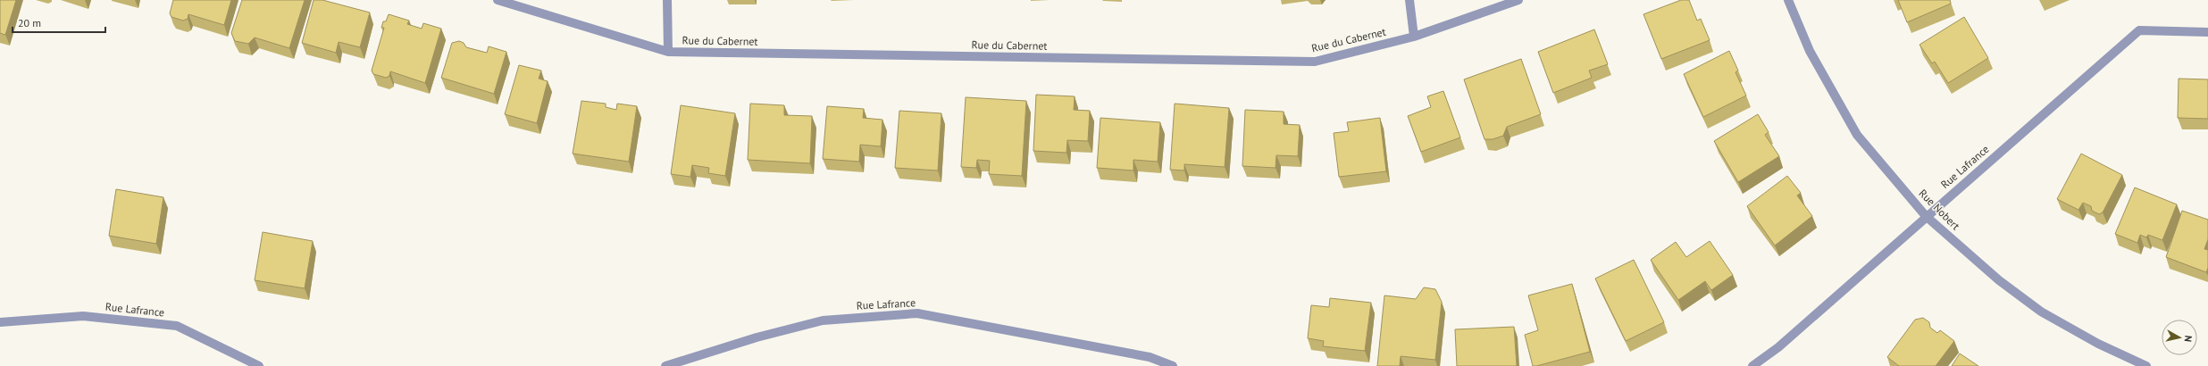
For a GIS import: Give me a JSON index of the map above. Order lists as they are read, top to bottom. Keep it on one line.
{"streets":{"street":["Rue du Cabernet","Rue Lafrance","Rue Nobert"]},"crossings":[["Rue Lafrance","Rue Nobert"]],"scale_bar":"20 m","north":"right"}
